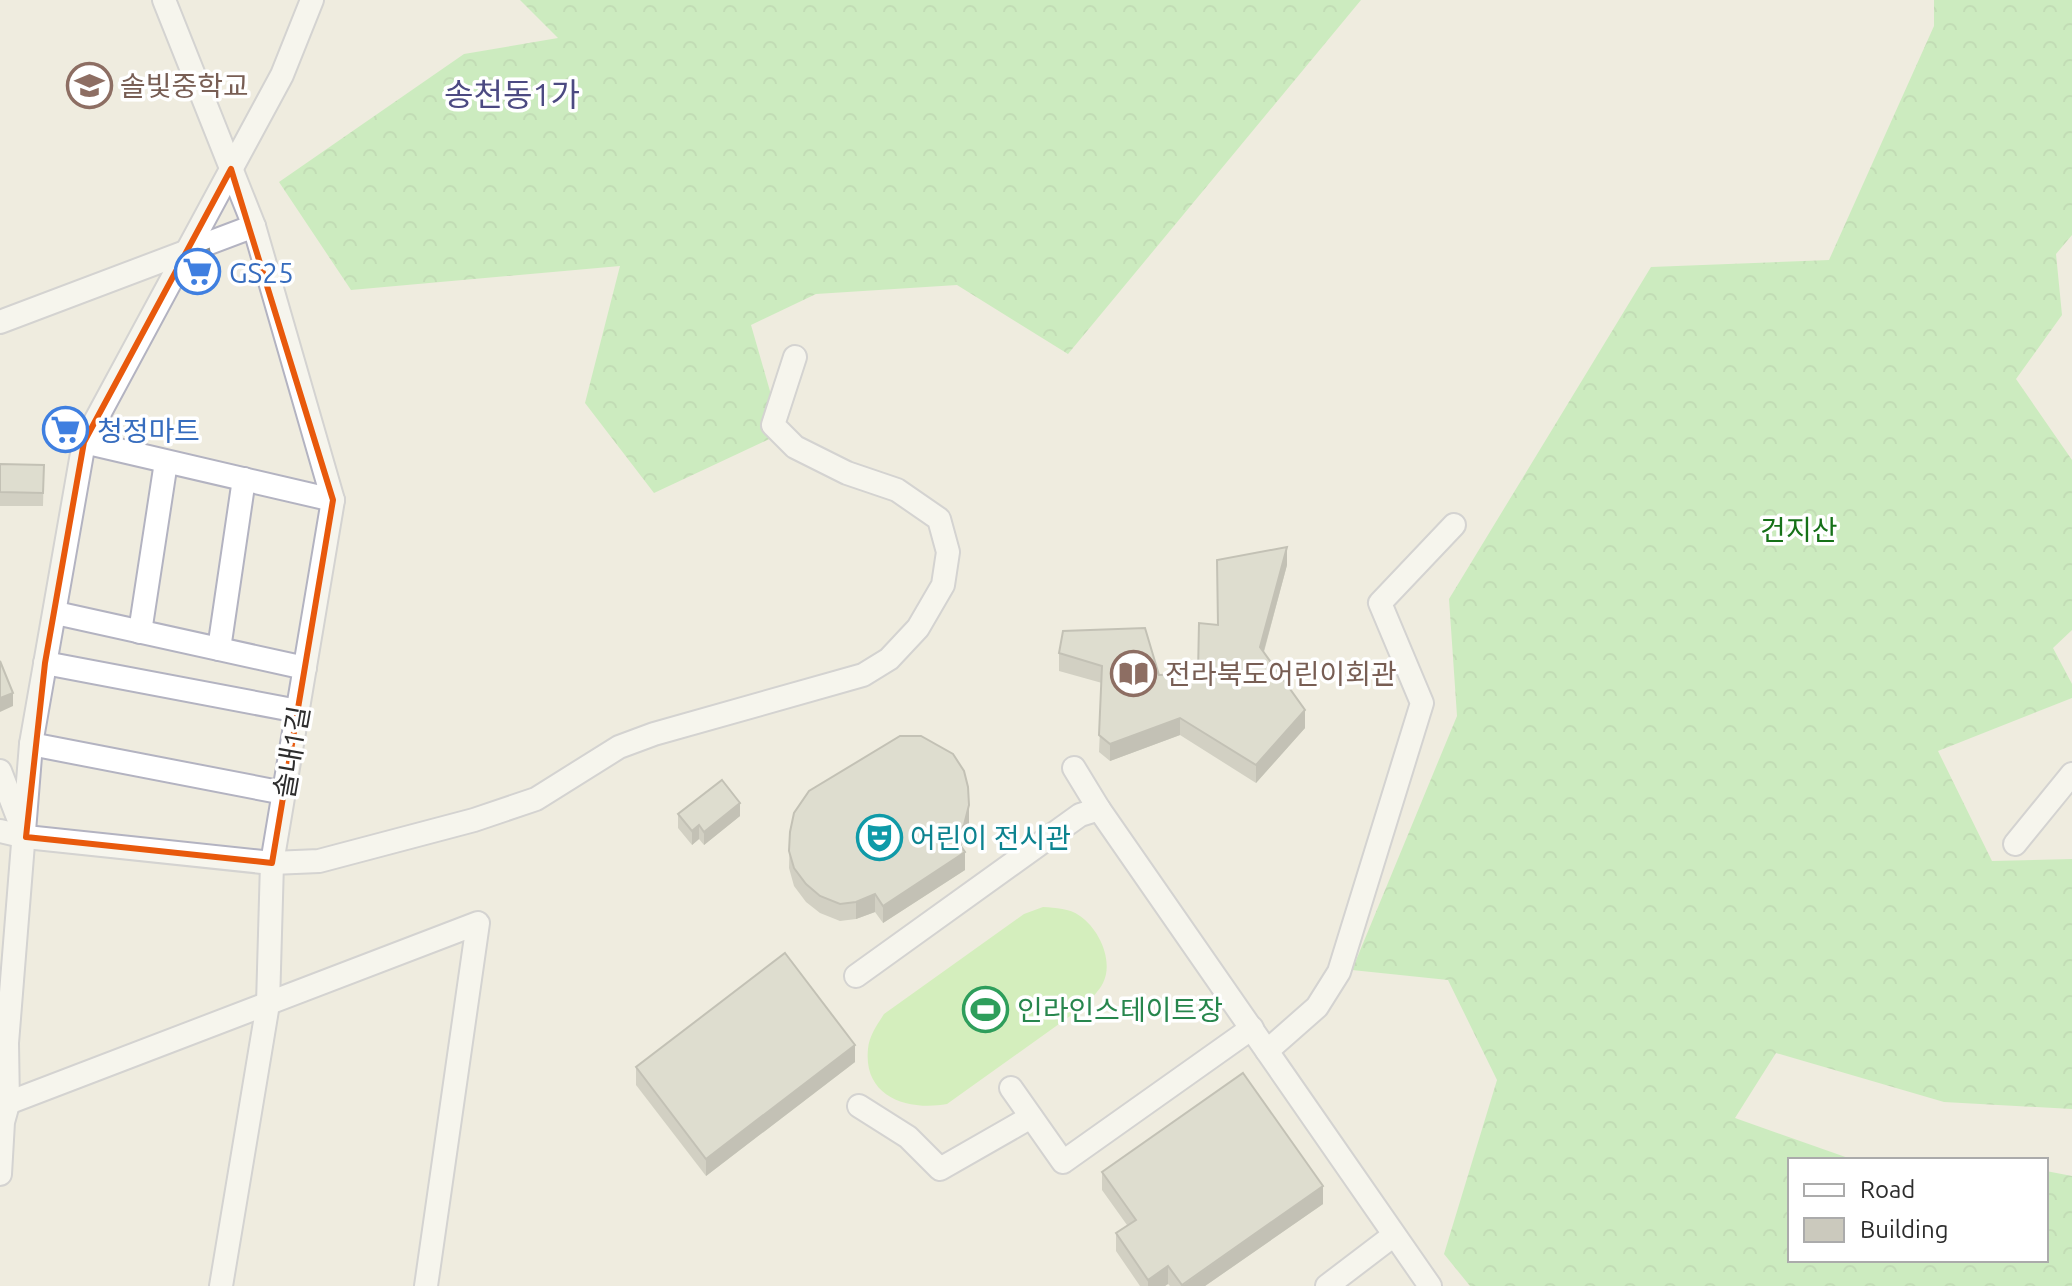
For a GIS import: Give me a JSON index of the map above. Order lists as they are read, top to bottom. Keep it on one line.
{"streets":{"street":["솔내1길"]},"districts":["송천동1가"],"parks":["건지산"],"places":{"school or university":["솔빛중학교"],"supermarket":["GS25","청정마트"],"library":["전라북도어린이회관"],"theatre":["어린이 전시관"],"sports":["인라인스테이트장"]},"legend":["Road","Building"]}
